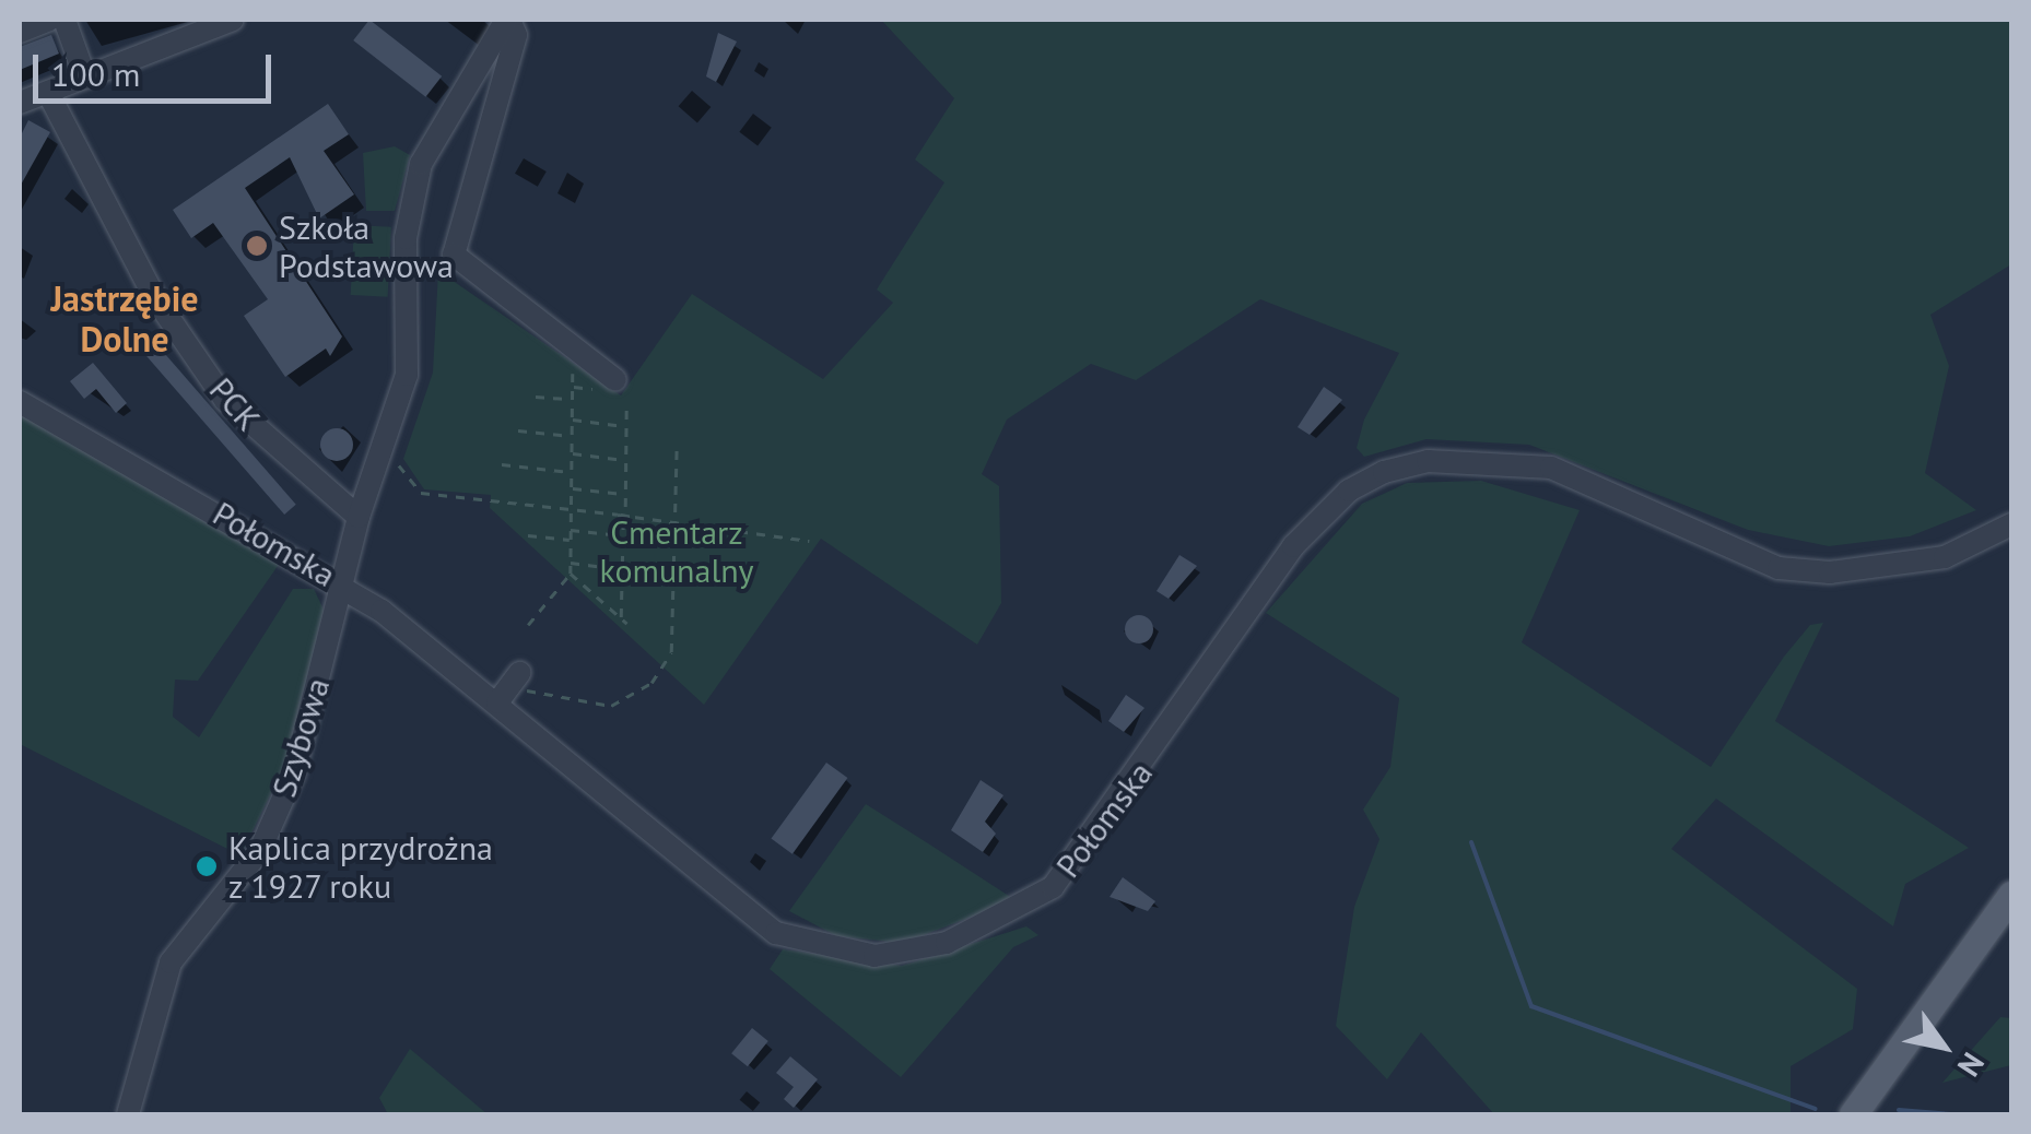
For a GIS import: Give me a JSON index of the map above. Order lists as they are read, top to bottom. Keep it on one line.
{"streets":{"street":["PCK","Połomska","Szybowa"]},"crossings":[["PCK","Szybowa"],["Połomska","Szybowa"]],"districts":["Jastrzębie Dolne"],"parks":["Cmentarz komunalny"],"places":["Szkoła Podstawowa","Kaplica przydrożna z 1927 roku"],"scale_bar":"100 m","north":"bottom right"}
